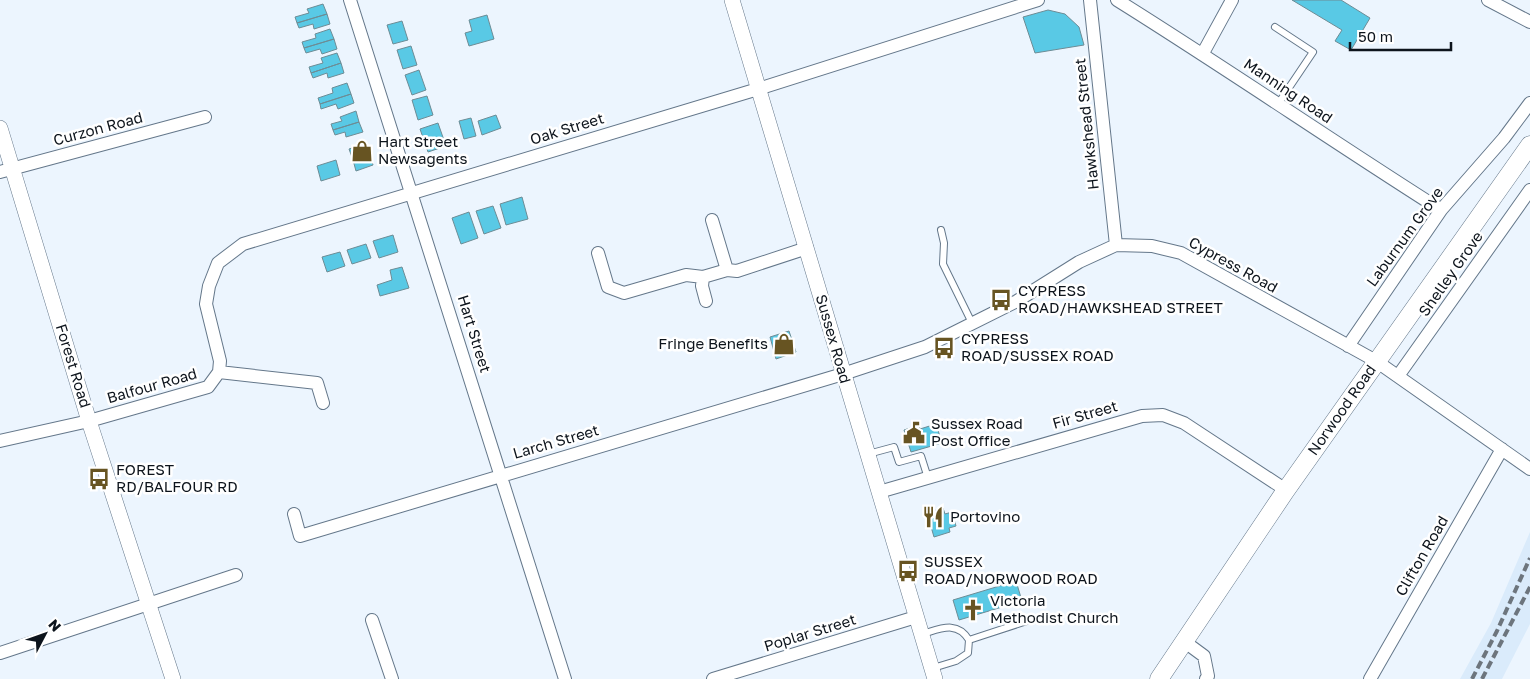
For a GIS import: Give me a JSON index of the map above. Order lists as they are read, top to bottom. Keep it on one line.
{"streets":{"main road":["Norwood Road"],"street":["Manning Road","Hawkshead Street","Curzon Road","Oak Street","Laburnum Grove","Cypress Road","Shelley Grove","Hart Street","Sussex Road","Forest Road","Balfour Road","Fir Street","Larch Street","Clifton Road","Poplar Street"]},"crossings":[["Manning Road","Laburnum Grove"],["Hawkshead Street","Cypress Road"],["Curzon Road","Forest Road"],["Oak Street","Hart Street"],["Oak Street","Sussex Road"],["Oak Street","Balfour Road"],["Laburnum Grove","Cypress Road"],["Cypress Road","Shelley Grove"],["Cypress Road","Sussex Road"],["Cypress Road","Norwood Road"],["Cypress Road","Larch Street"],["Cypress Road","Clifton Road"],["Hart Street","Larch Street"],["Sussex Road","Fir Street"],["Sussex Road","Larch Street"],["Sussex Road","Poplar Street"],["Forest Road","Balfour Road"],["Norwood Road","Fir Street"]],"places":{"shop":["Hart Street Newsagents","Fringe Benefits"],"bus stop":["CYPRESS ROAD/HAWKSHEAD STREET","CYPRESS ROAD/SUSSEX ROAD","FOREST RD/BALFOUR RD","SUSSEX ROAD/NORWOOD ROAD"],"public building":["Sussex Road Post Office"],"restaurant":["Portovino"],"church":["Victoria Methodist Church"]},"scale_bar":"50 m","north":"top right"}
